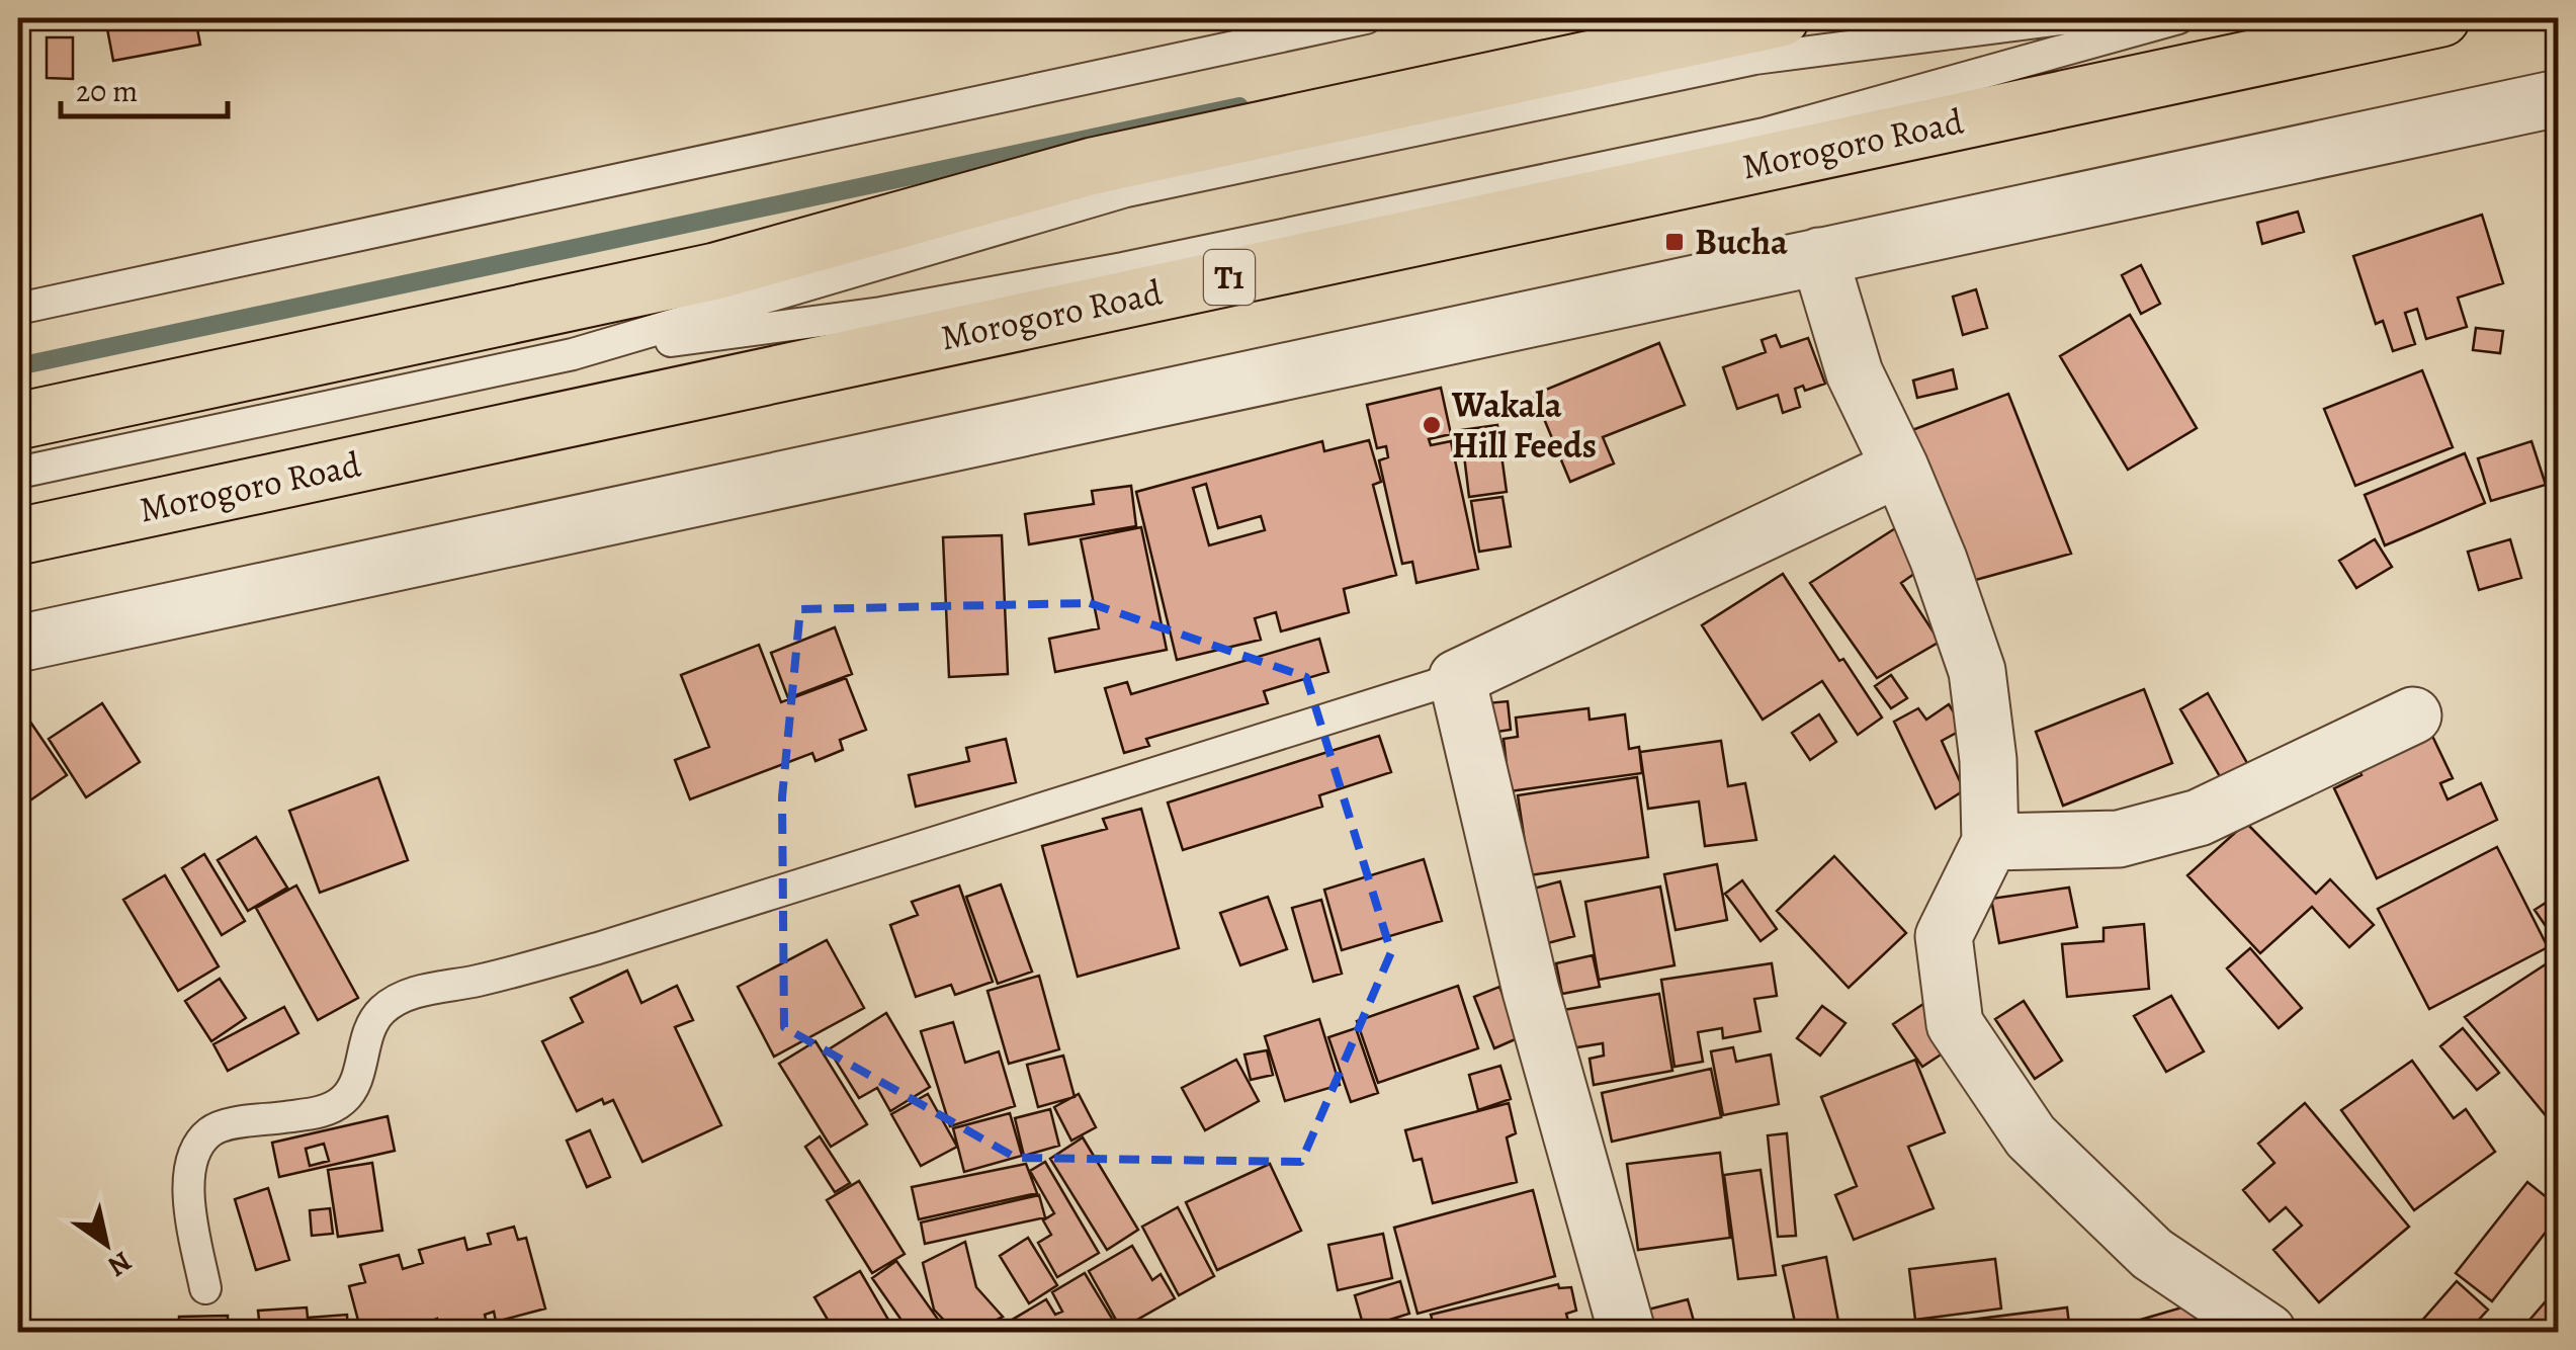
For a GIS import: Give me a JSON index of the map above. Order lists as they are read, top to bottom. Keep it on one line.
{"streets":{"highway":["Morogoro Road","T1"]},"places":{"transit":["Bucha"],"other":["Wakala Hill Feeds"]},"scale_bar":"20 m","north":"bottom right"}
